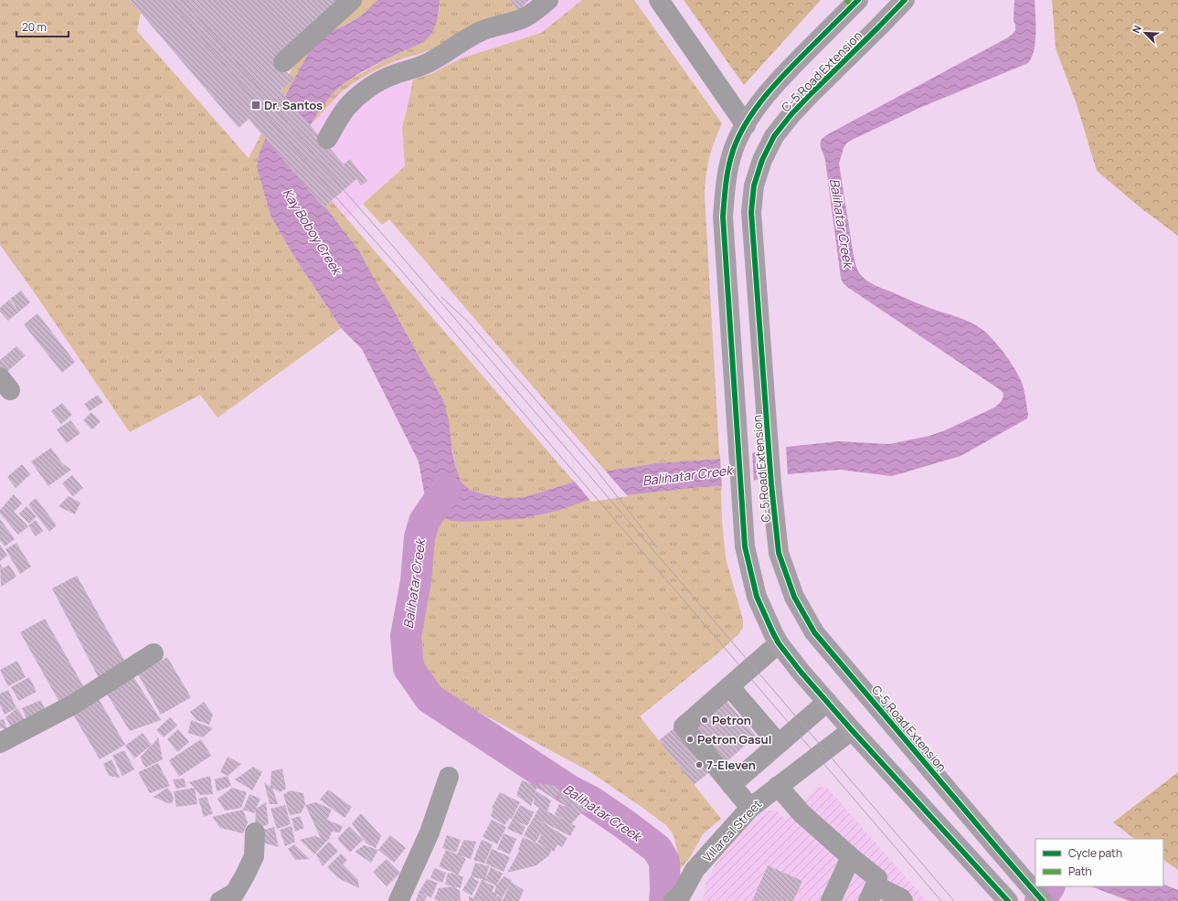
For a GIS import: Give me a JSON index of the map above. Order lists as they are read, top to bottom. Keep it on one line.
{"streets":{"main road":["C-5 Road Extension"],"street":["Villareal Street"]},"crossings":[["C-5 Road Extension","Villareal Street"]],"water":["Balihatar Creek","Kay Boboy Creek"],"places":{"transit":["Dr. Santos"],"other":["Petron","Petron Gasul","7-Eleven"]},"legend":["Cycle path","Path"],"scale_bar":"20 m","north":"top left"}
